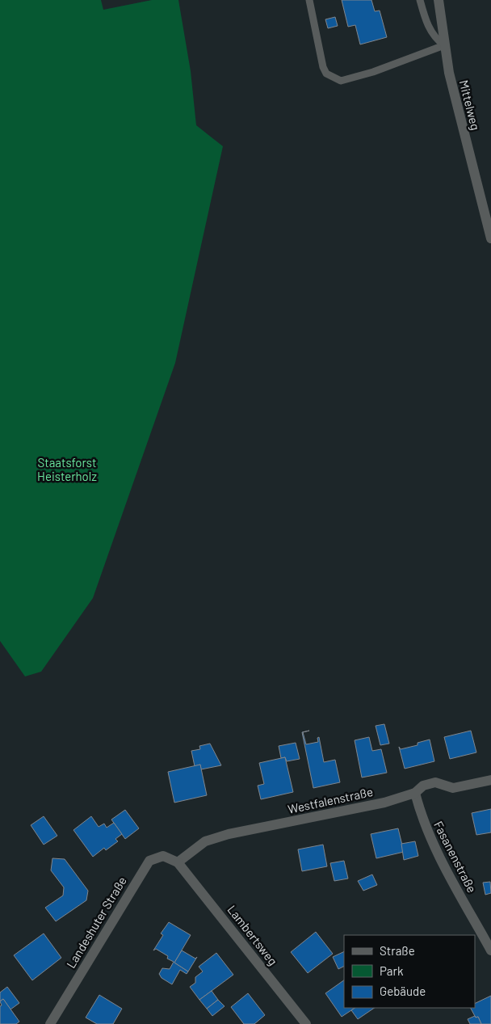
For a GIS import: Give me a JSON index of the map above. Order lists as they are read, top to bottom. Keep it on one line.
{"streets":{"street":["Mittelweg","Westfalenstraße","Fasanenstraße","Landeshuter Straße","Lambertsweg"]},"crossings":[["Westfalenstraße","Fasanenstraße"],["Westfalenstraße","Landeshuter Straße"],["Westfalenstraße","Lambertsweg"],["Landeshuter Straße","Lambertsweg"]],"parks":["Staatsforst Heisterholz"],"legend":["Straße","Park","Gebäude"]}
